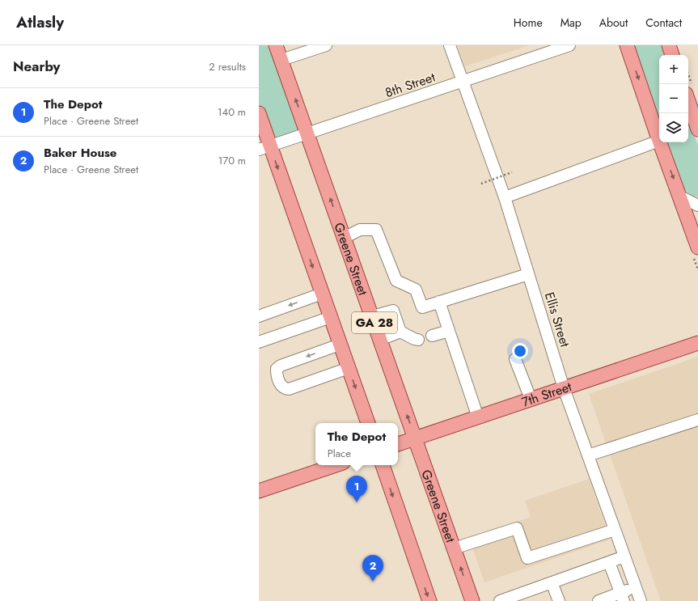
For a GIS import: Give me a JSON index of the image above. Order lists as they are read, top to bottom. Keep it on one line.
{"streets":{"main road":["Greene Street","GA 28","7th Street"],"street":["8th Street","Ellis Street"]},"crossings":[["8th Street","Greene Street"],["8th Street","Ellis Street"],["8th Street","GA 28"],["Greene Street","7th Street"],["Ellis Street","7th Street"]],"page":{"header":"Atlasly","nav":["Home","Map","About","Contact"],"heading":["Nearby","2 results"],"map_buttons":["+","−"],"list":[{"mark":"1","name":"The Depot","note":"Place · Greene Street","value":"140 m"},{"mark":"2","name":"Baker House","note":"Place · Greene Street","value":"170 m"}],"popup":["The Depot","Place"],"pins":["1","2"]}}
